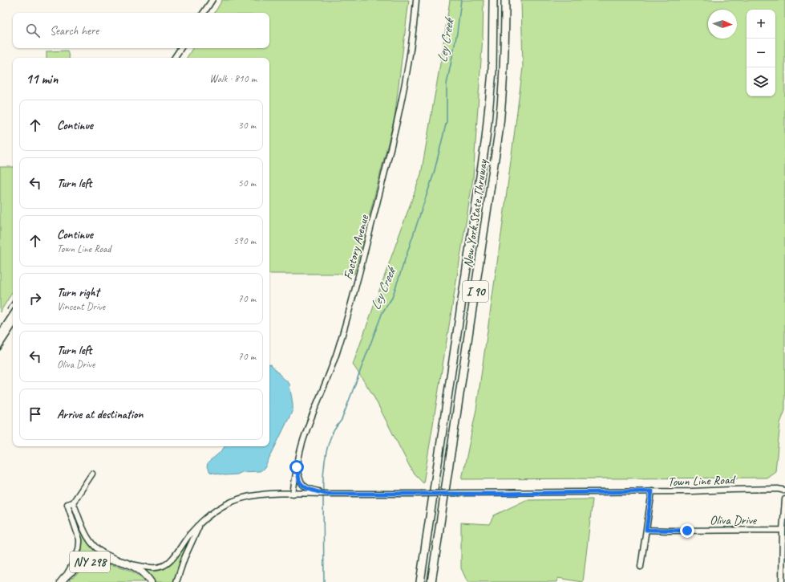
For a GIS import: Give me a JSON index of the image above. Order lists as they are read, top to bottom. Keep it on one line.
{"streets":{"highway":["New York State Thruway","I 90"],"main road":["NY 298"],"street":["Factory Avenue","Town Line Road","Oliva Drive"]},"water":["Ley Creek"],"north":"right","page":{"map_buttons":["+","−"],"search":"Search here","heading":["11 min","Walk · 810 m"],"list":[["Continue","30 m"],["Turn left","50 m"],["Continue","Town Line Road","590 m"],["Turn right","Vincent Drive","70 m"],["Turn left","Oliva Drive","70 m"],"Arrive at destination"]}}
